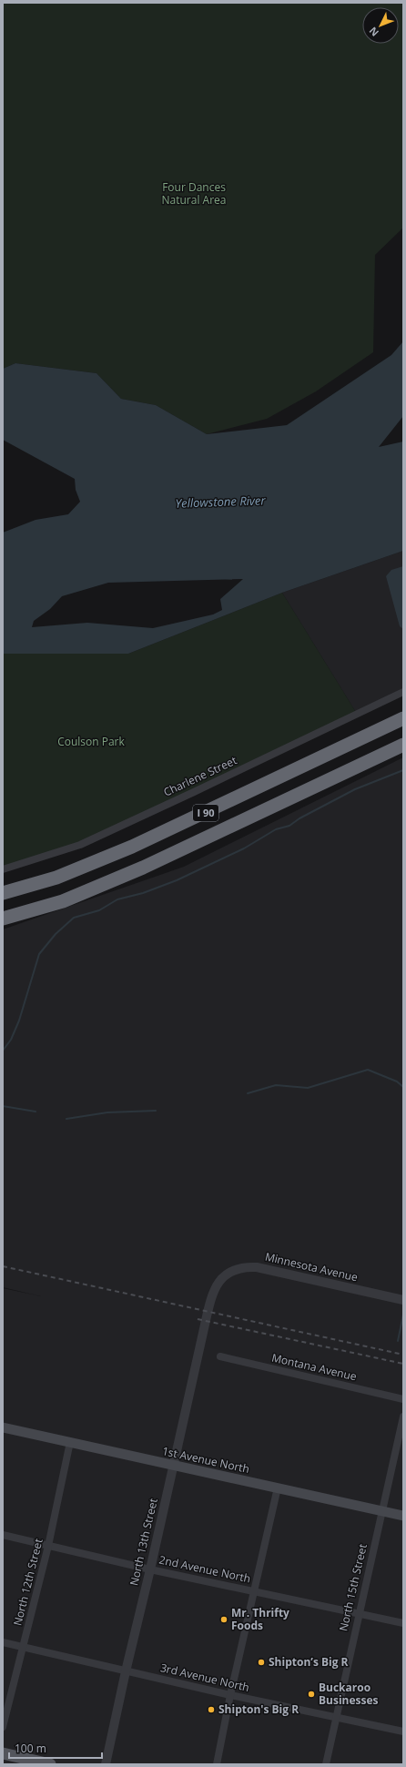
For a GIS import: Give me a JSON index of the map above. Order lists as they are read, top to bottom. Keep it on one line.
{"streets":{"highway":["I 90"],"main road":["1st Avenue North"],"street":["Charlene Street","Minnesota Avenue","Montana Avenue","North 13th Street","2nd Avenue North","North 12th Street","North 15th Street","3rd Avenue North"]},"crossings":[["Minnesota Avenue","North 13th Street"],["1st Avenue North","North 13th Street"],["1st Avenue North","North 12th Street"],["1st Avenue North","North 15th Street"],["North 13th Street","2nd Avenue North"],["North 13th Street","3rd Avenue North"],["2nd Avenue North","North 12th Street"],["2nd Avenue North","North 15th Street"],["North 12th Street","3rd Avenue North"],["North 15th Street","3rd Avenue North"]],"water":["Yellowstone River"],"parks":["Four Dances Natural Area","Coulson Park"],"places":["Mr. Thrifty Foods","Shipton’s Big R","Buckaroo Businesses","Shipton's Big R"],"scale_bar":"100 m","north":"bottom left"}
